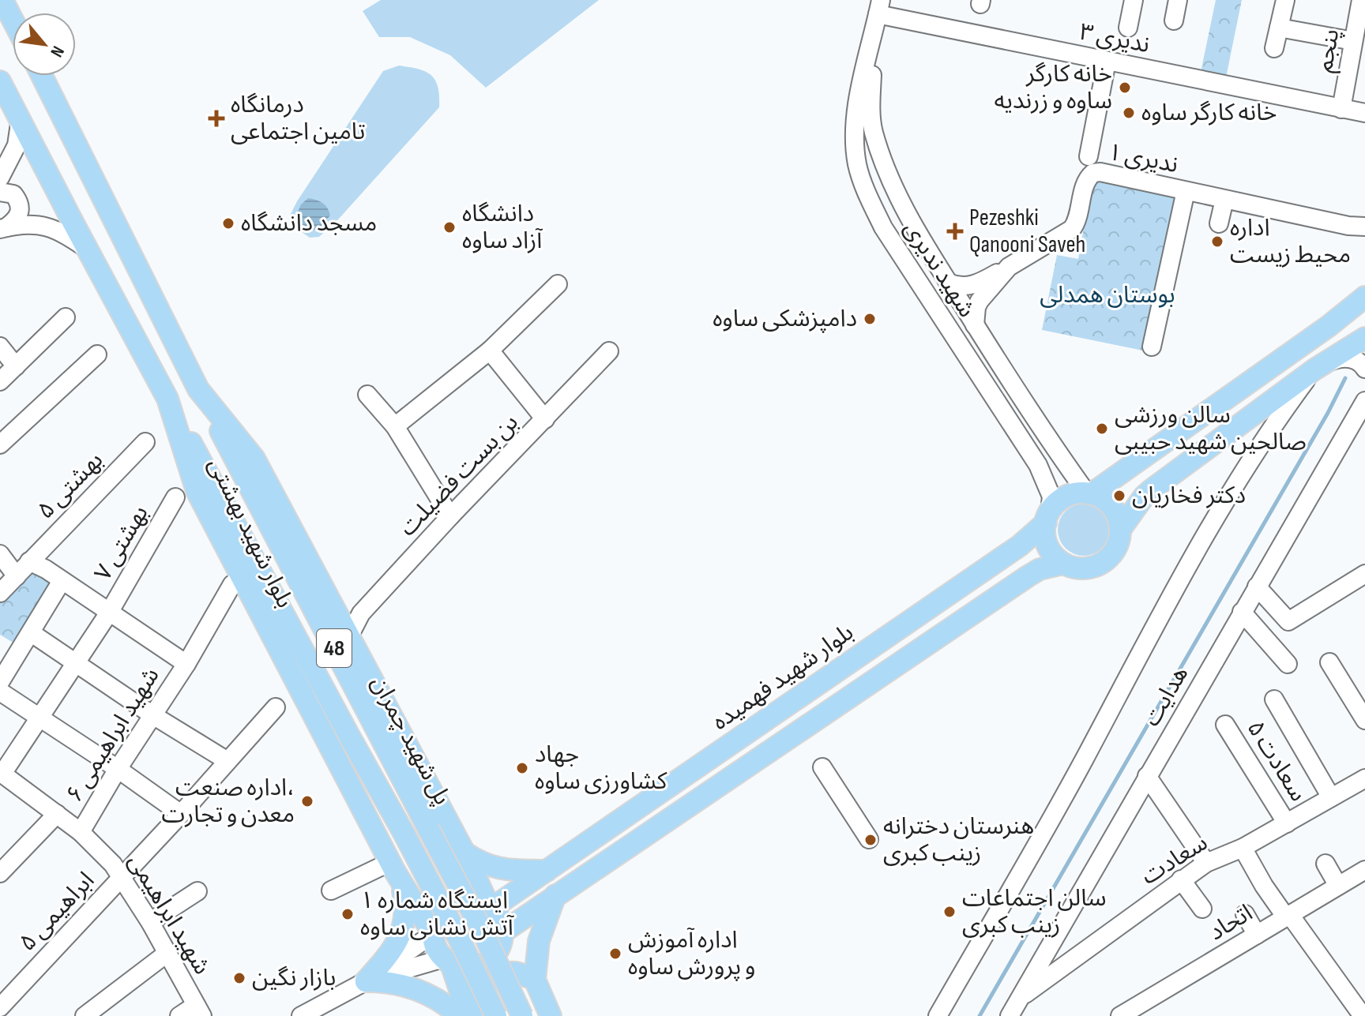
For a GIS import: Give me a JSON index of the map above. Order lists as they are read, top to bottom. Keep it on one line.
{"streets":{"main road":["بلوار شهید بهشتی","48","بلوار شهید فهمیده","پل شهید چمران"],"street":["ندیری ۳","پنجم","ندیری ۱","شهید ندیری","بن بست فضیلت","بهشتی ۵","بهشتی ۷","هدایت","شهید ابراهیمی ۶","سعادت ۵","سعادت","ابراهیمی ۵","شهید ابراهیمی","اتحاد"]},"crossings":[["ندیری ۳","پنجم"],["ندیری ۳","شهید ندیری"],["ندیری ۱","شهید ندیری"],["شهید ندیری","بلوار شهید فهمیده"],["بن بست فضیلت","بلوار شهید بهشتی"],["بلوار شهید بهشتی","48"],["بلوار شهید بهشتی","بلوار شهید فهمیده"],["بلوار شهید بهشتی","پل شهید چمران"],["بهشتی ۷","شهید ابراهیمی"],["هدایت","سعادت"],["شهید ابراهیمی ۶","شهید ابراهیمی"],["سعادت ۵","سعادت"],["ابراهیمی ۵","شهید ابراهیمی"]],"parks":["بوستان همدلی"],"places":{"other":["خانه کارگر ساوه و زرندیه","خانه کارگر ساوه","مسجد دانشگاه","دانشگاه آزاد ساوه","اداره محیط زیست","دامپزشکی ساوه","سالن ورزشی صالحین شهید حبیبی","دکتر فخاریان","جهاد کشاورزی ساوه","اداره صنعت، معدن و تجارت","هنرستان دخترانه زینب کبری","سالن اجتماعات زینب کبری","ایستگاه شماره ۱ آتش نشانی ساوه","اداره آموزش و پرورش ساوه","بازار نگین"],"health":["درمانگاه تامین اجتماعی","Pezeshki Qanooni Saveh"]},"north":"bottom right"}
